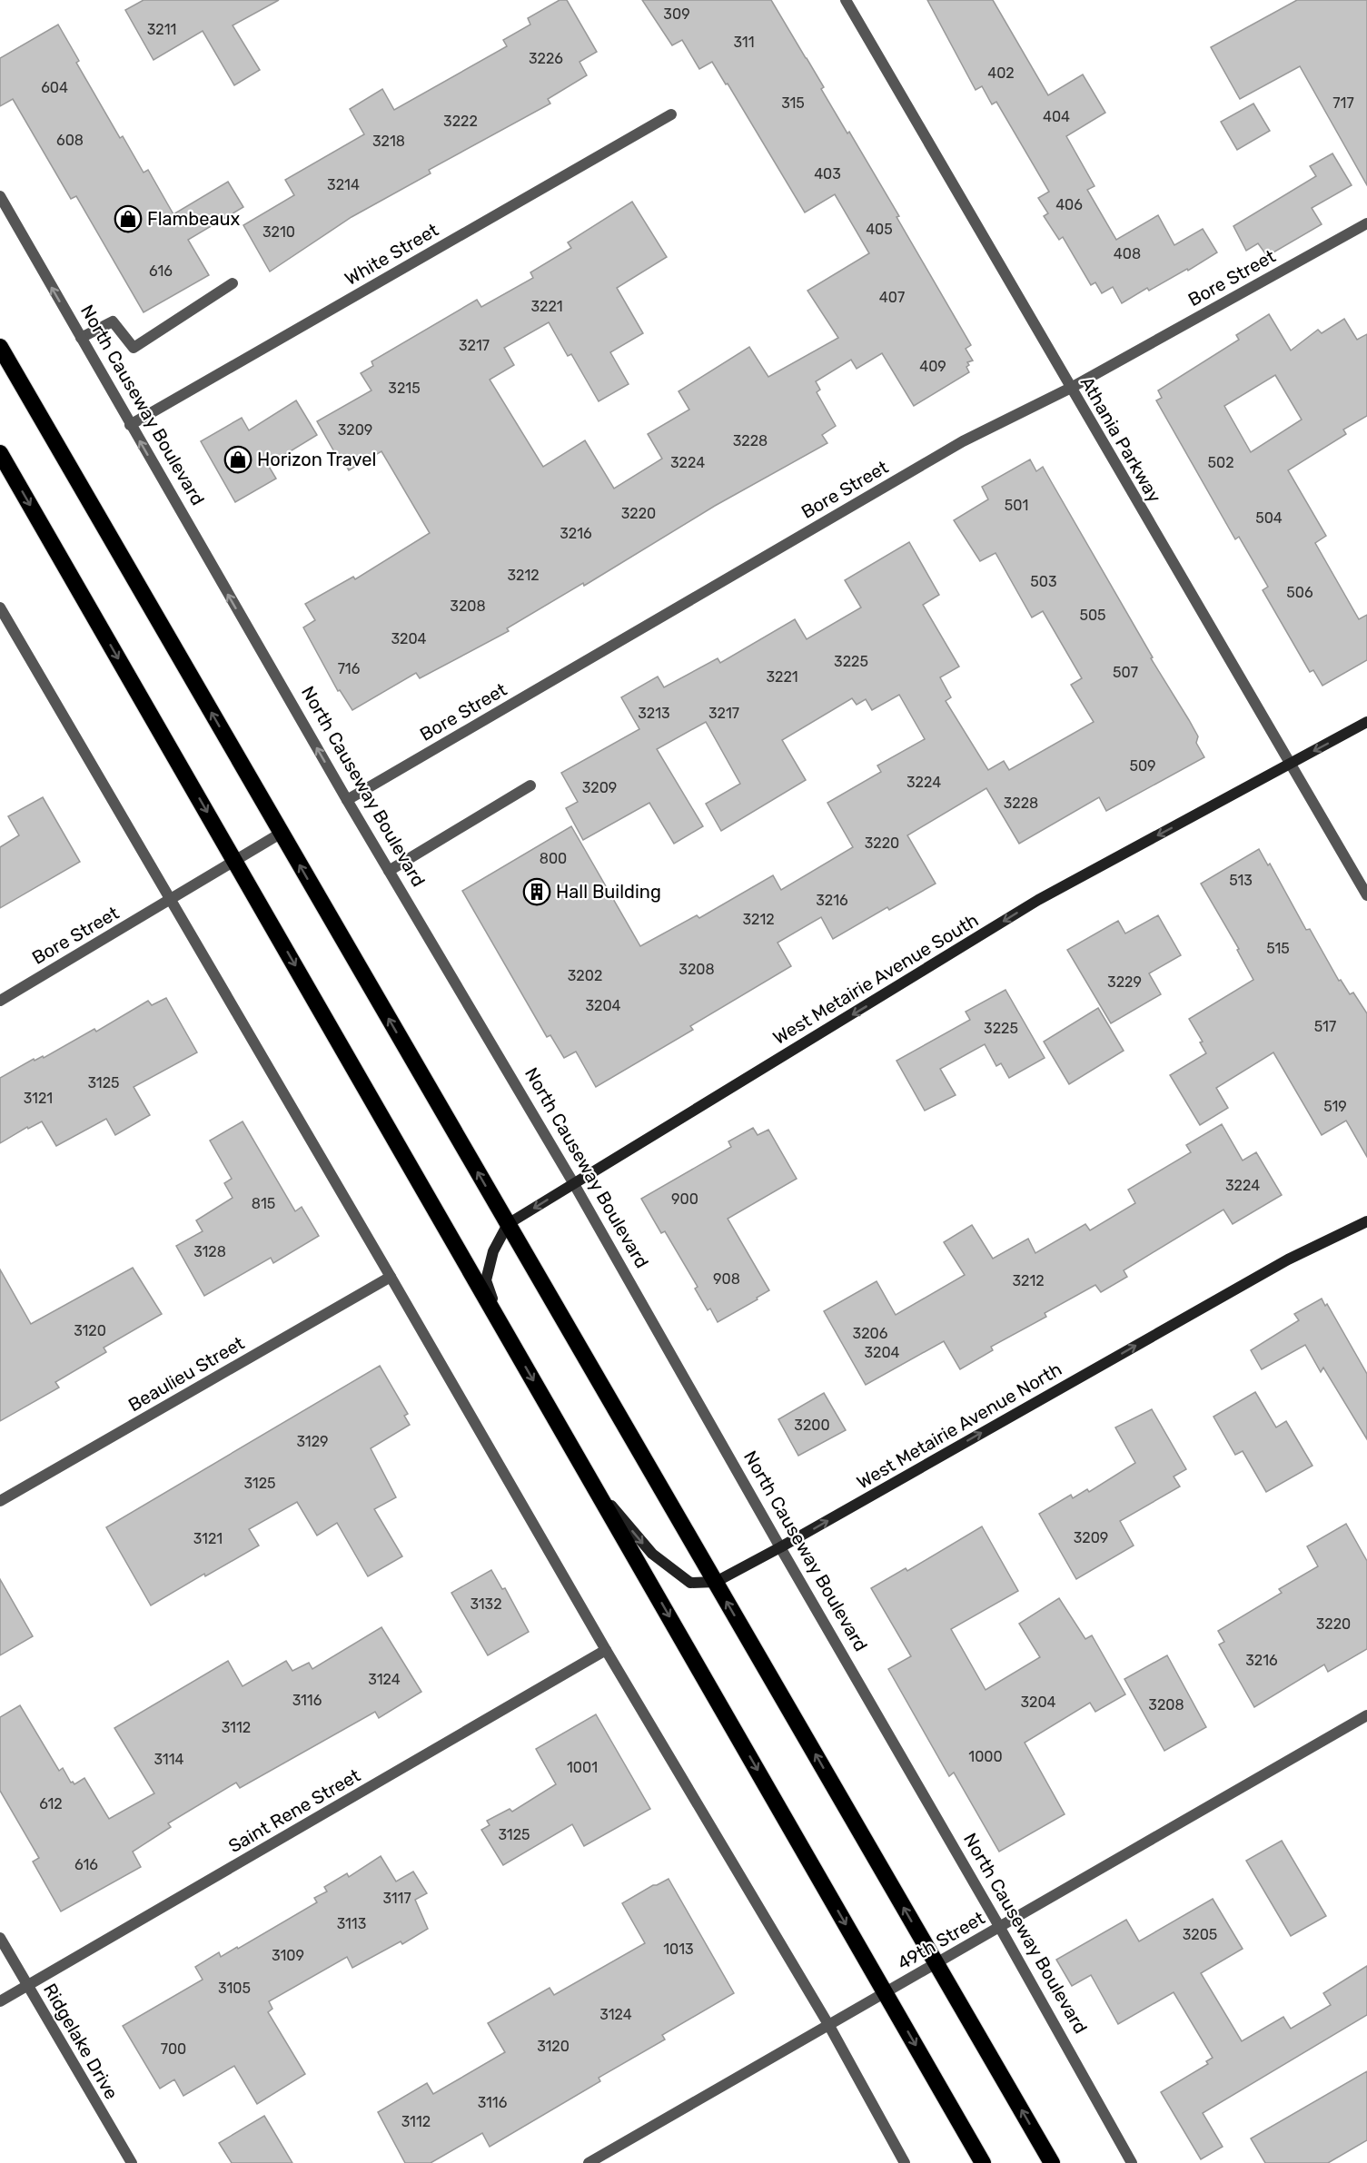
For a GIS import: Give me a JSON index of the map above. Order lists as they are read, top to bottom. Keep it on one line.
{"streets":{"main road":["West Metairie Avenue South","West Metairie Avenue North"],"street":["White Street","Bore Street","North Causeway Boulevard","Athania Parkway","Beaulieu Street","Saint Rene Street","49th Street","Ridgelake Drive"]},"crossings":[["White Street","North Causeway Boulevard"],["Bore Street","North Causeway Boulevard"],["Bore Street","Athania Parkway"],["North Causeway Boulevard","West Metairie Avenue South"],["North Causeway Boulevard","West Metairie Avenue North"],["North Causeway Boulevard","49th Street"],["Athania Parkway","West Metairie Avenue South"],["Saint Rene Street","Ridgelake Drive"]],"one_way":["West Metairie Avenue South","West Metairie Avenue North"],"places":{"shop":["Flambeaux","Horizon Travel"],"building":["Hall Building"]},"house_numbers":["309","3211","311","3226","402","604","315","717","404","3222","608","3218","403","3214","406","405","3210","408","616","407","3221","3217","409","3215","3209","3228","3224","502","501","3220","504","3216","3212","503","506","3208","505","3204","3225","716","507","3221","3213","3217","509","3224","3209","3228","3220","800","513","3216","3212","515","3208","3202","3229","3204","517","3225","3125","3121","519","3224","900","815","3128","908","3212","3120","3206","3204","3200","3129","3125","3209","3121","3132","3220","3216","3124","3116","3204","3208","3112","1000","3114","1001","612","3125","616","3117","3113","3205","1013","3109","3105","3124","3120","700","3116","3112"]}
